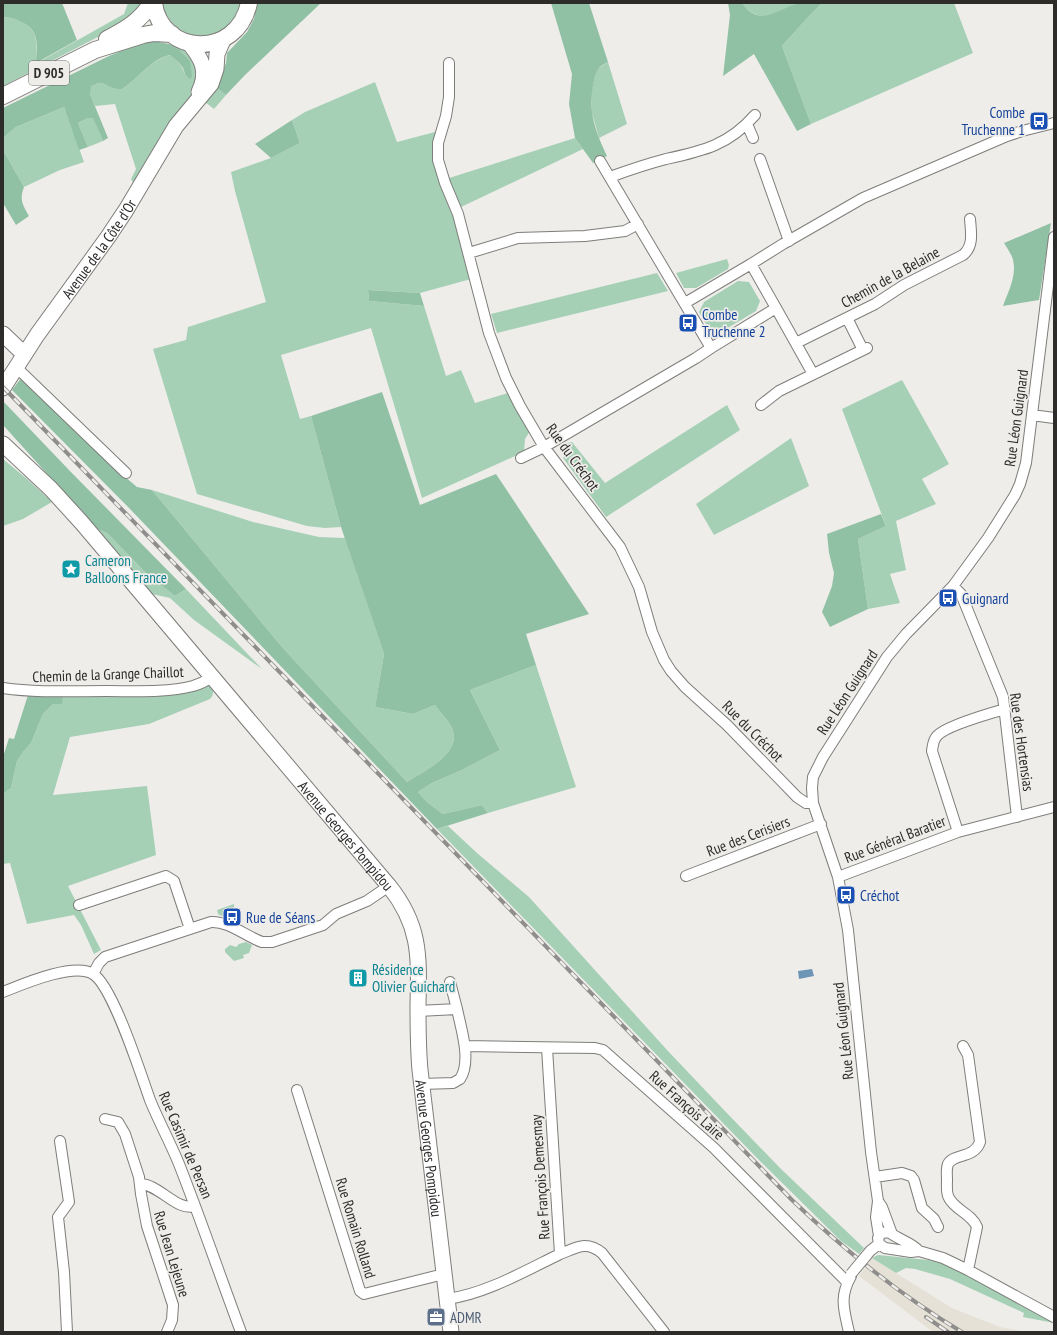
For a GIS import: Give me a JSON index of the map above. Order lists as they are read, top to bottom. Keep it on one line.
{"streets":{"main road":["D 905","Avenue de la Côte d'Or","Avenue Georges Pompidou"],"street":["Chemin de la Belaine","Rue Léon Guignard","Rue du Créchot","Chemin de la Grange Chaillot","Rue des Hortensias","Rue des Cerisiers","Rue Général Baratier","Rue François Laire","Rue Casimir de Persan","Rue François Demesmay","Rue Romain Rolland","Rue Jean Lejeune"]},"crossings":[["Rue Léon Guignard","Rue du Créchot"],["Rue Léon Guignard","Rue des Hortensias"],["Rue Léon Guignard","Rue des Cerisiers"],["Rue Léon Guignard","Rue Général Baratier"],["Chemin de la Grange Chaillot","Avenue Georges Pompidou"],["Rue des Hortensias","Rue Général Baratier"],["Avenue Georges Pompidou","Rue François Demesmay"],["Avenue Georges Pompidou","Rue Romain Rolland"],["Rue François Laire","Rue François Demesmay"],["Rue Casimir de Persan","Rue Jean Lejeune"]],"places":{"bus stop":["Combe Truchenne 1","Combe Truchenne 2","Guignard","Créchot","Rue de Séans"],"place":["Cameron Balloons France"],"building":["Résidence Olivier Guichard"],"office":["ADMR"]}}
